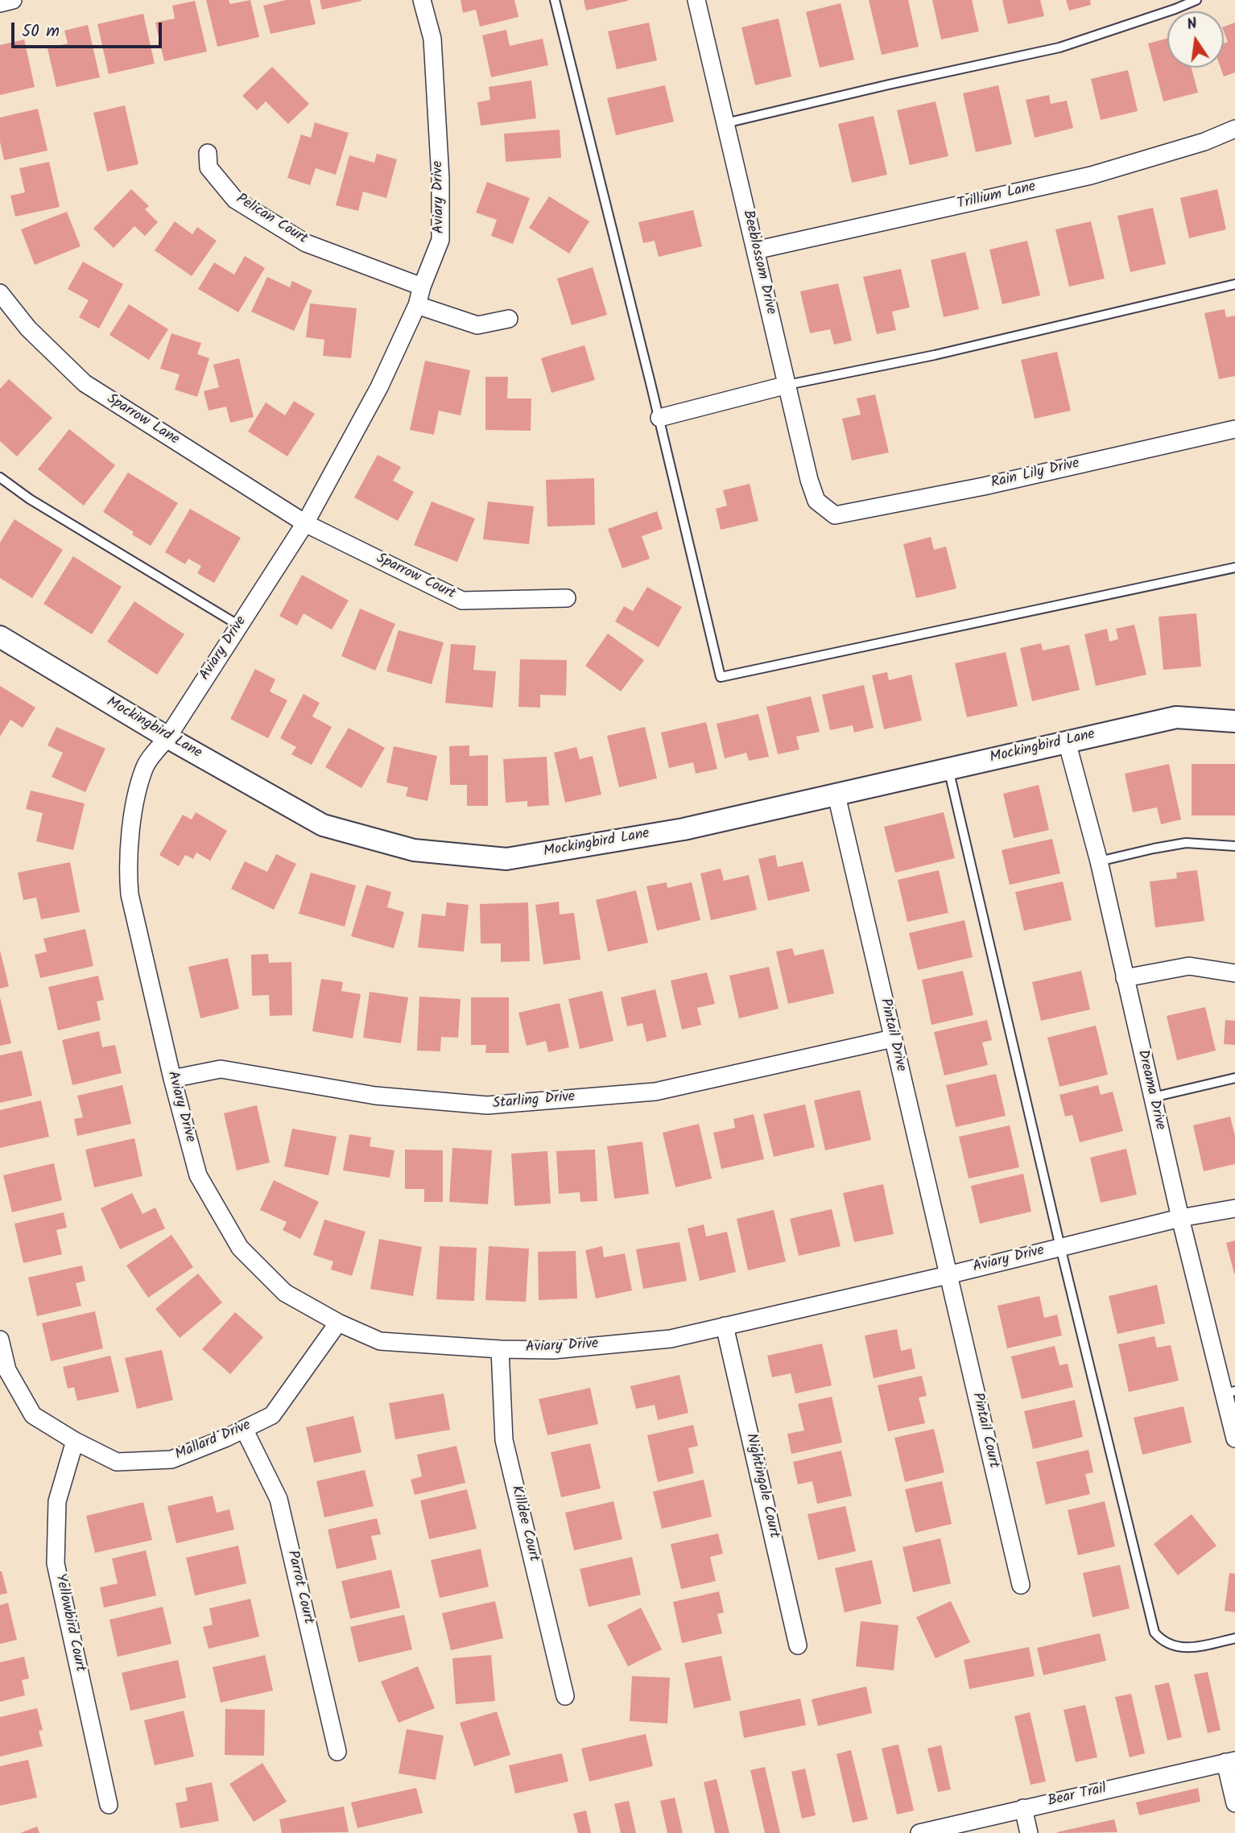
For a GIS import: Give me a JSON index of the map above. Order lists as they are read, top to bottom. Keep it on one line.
{"streets":{"street":["Trillium Lane","Aviary Drive","Pelican Court","Beeblossom Drive","Sparrow Lane","Rain Lily Drive","Sparrow Court","Mockingbird Lane","Pintail Drive","Dreama Drive","Starling Drive","Pintail Court","Mallard Drive","Nightingale Court","Killdee Court","Parrot Court","Yellowbird Court","Bear Trail"]},"crossings":[["Trillium Lane","Beeblossom Drive"],["Aviary Drive","Pelican Court"],["Aviary Drive","Sparrow Lane"],["Aviary Drive","Sparrow Court"],["Aviary Drive","Mockingbird Lane"],["Aviary Drive","Pintail Drive"],["Aviary Drive","Dreama Drive"],["Aviary Drive","Starling Drive"],["Aviary Drive","Pintail Court"],["Aviary Drive","Mallard Drive"],["Aviary Drive","Nightingale Court"],["Aviary Drive","Killdee Court"],["Beeblossom Drive","Rain Lily Drive"],["Sparrow Lane","Sparrow Court"],["Mockingbird Lane","Pintail Drive"],["Mockingbird Lane","Dreama Drive"],["Pintail Drive","Starling Drive"],["Pintail Drive","Pintail Court"],["Mallard Drive","Parrot Court"],["Mallard Drive","Yellowbird Court"]],"scale_bar":"50 m","north":"top"}
